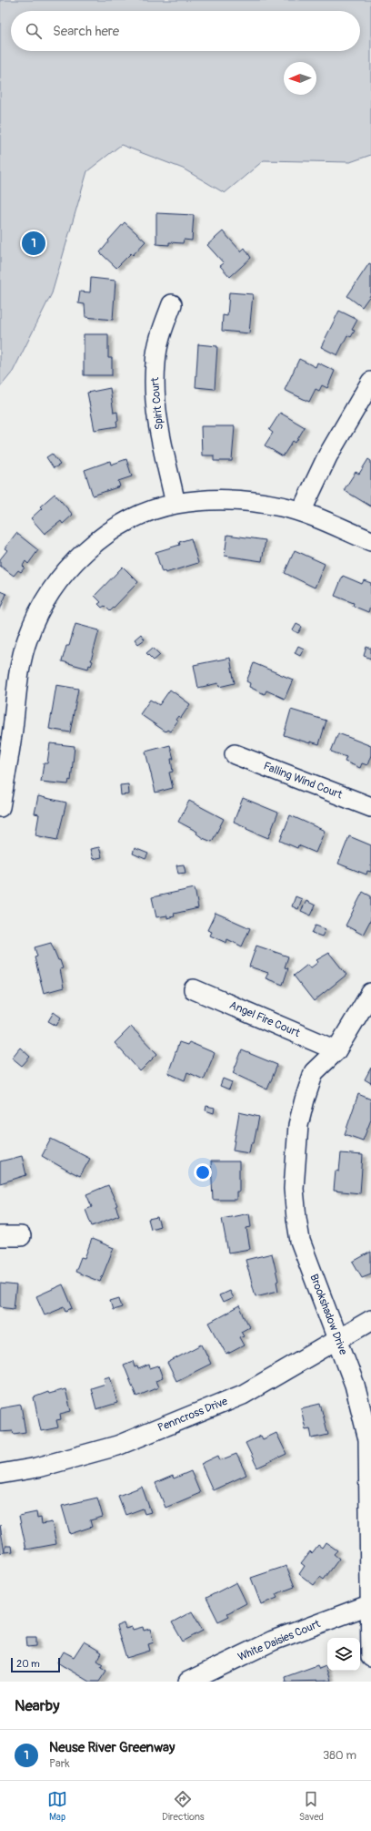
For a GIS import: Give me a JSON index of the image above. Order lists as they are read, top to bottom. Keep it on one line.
{"streets":{"street":["Spirit Court","Falling Wind Court","Angel Fire Court","Brookshadow Drive","Penncross Drive","White Daisies Court"]},"crossings":[["Angel Fire Court","Brookshadow Drive"],["Brookshadow Drive","Penncross Drive"],["Brookshadow Drive","White Daisies Court"]],"scale_bar":"20 m","north":"left","page":{"search":"Search here","pins":"1","scale":"20 m","heading":"Nearby","list":[{"mark":"1","name":"Neuse River Greenway","note":"Park","value":"380 m"}],"nav":["Map","Directions","Saved"]}}
